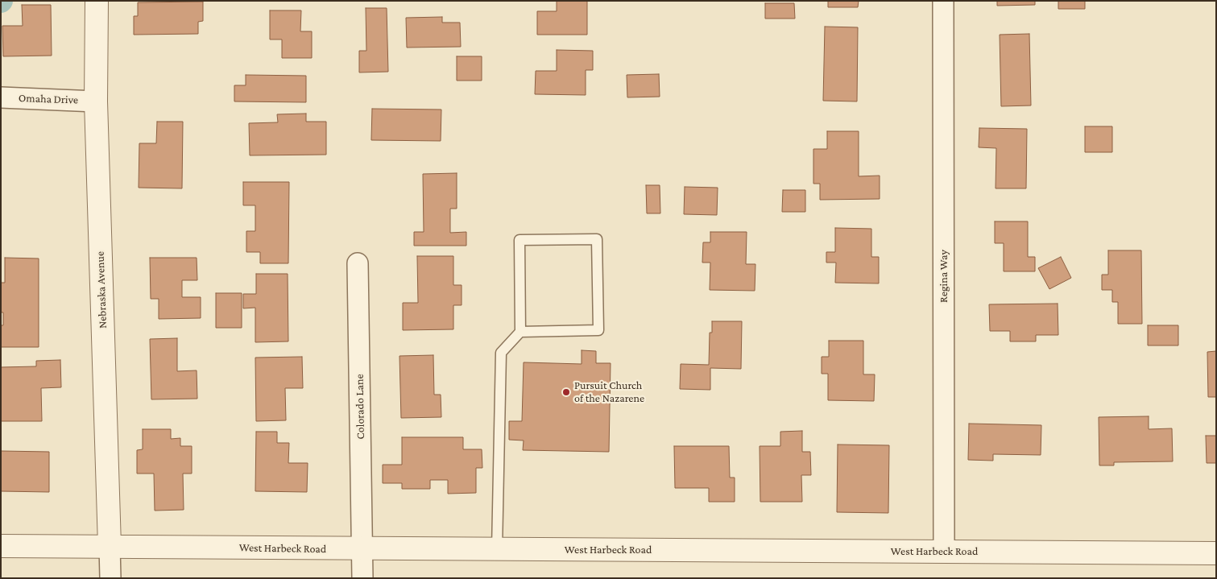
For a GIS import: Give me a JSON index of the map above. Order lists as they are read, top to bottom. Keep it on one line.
{"streets":{"street":["Omaha Drive","Regina Way","Nebraska Avenue","Colorado Lane","West Harbeck Road"]},"crossings":[["Omaha Drive","Nebraska Avenue"],["Regina Way","West Harbeck Road"],["Nebraska Avenue","West Harbeck Road"],["Colorado Lane","West Harbeck Road"]],"places":["Pursuit Church of the Nazarene"]}
